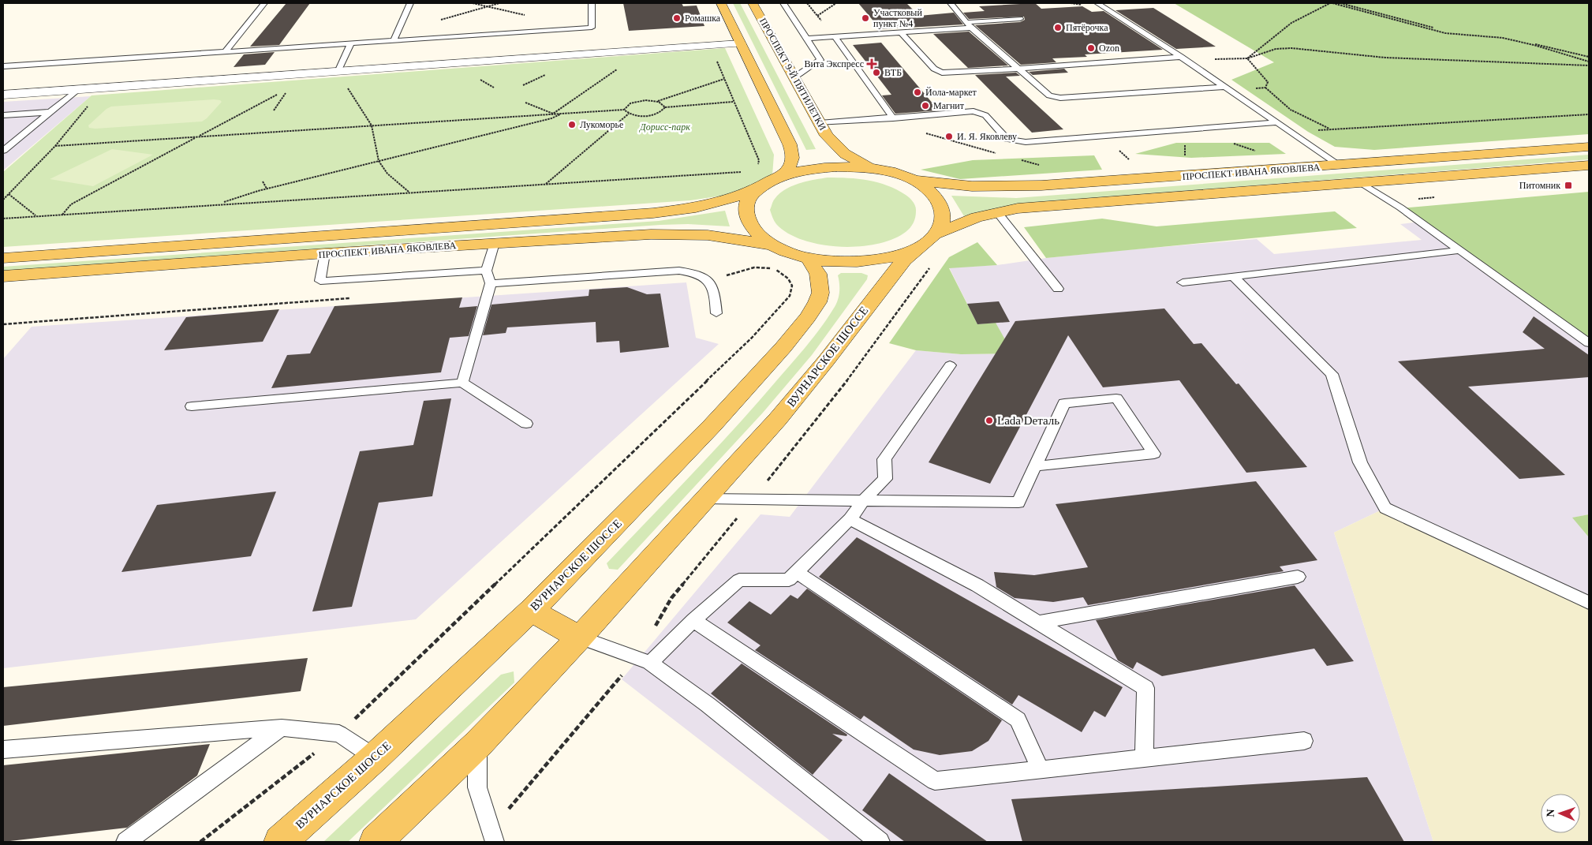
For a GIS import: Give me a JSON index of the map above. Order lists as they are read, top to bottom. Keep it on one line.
{"streets":{"main road":["ПРОСПЕКТ 9-Й ПЯТИЛЕТКИ","ПРОСПЕКТ ИВАНА ЯКОВЛЕВА","ВУРНАРСКОЕ ШОССЕ"]},"crossings":[["ПРОСПЕКТ 9-Й ПЯТИЛЕТКИ","ПРОСПЕКТ ИВАНА ЯКОВЛЕВА"],["ПРОСПЕКТ ИВАНА ЯКОВЛЕВА","ВУРНАРСКОЕ ШОССЕ"]],"parks":["Дорисс-парк"],"places":{"other":["Ромашка","Участковый пункт №4","Пятёрочка","Ozon","ВТБ","Йола-маркет","Магнит","Лукоморье","И. Я. Яковлеву","Lada Dеталь"],"health":["Вита Экспресс"],"transit":["Питомник"]},"north":"left"}
